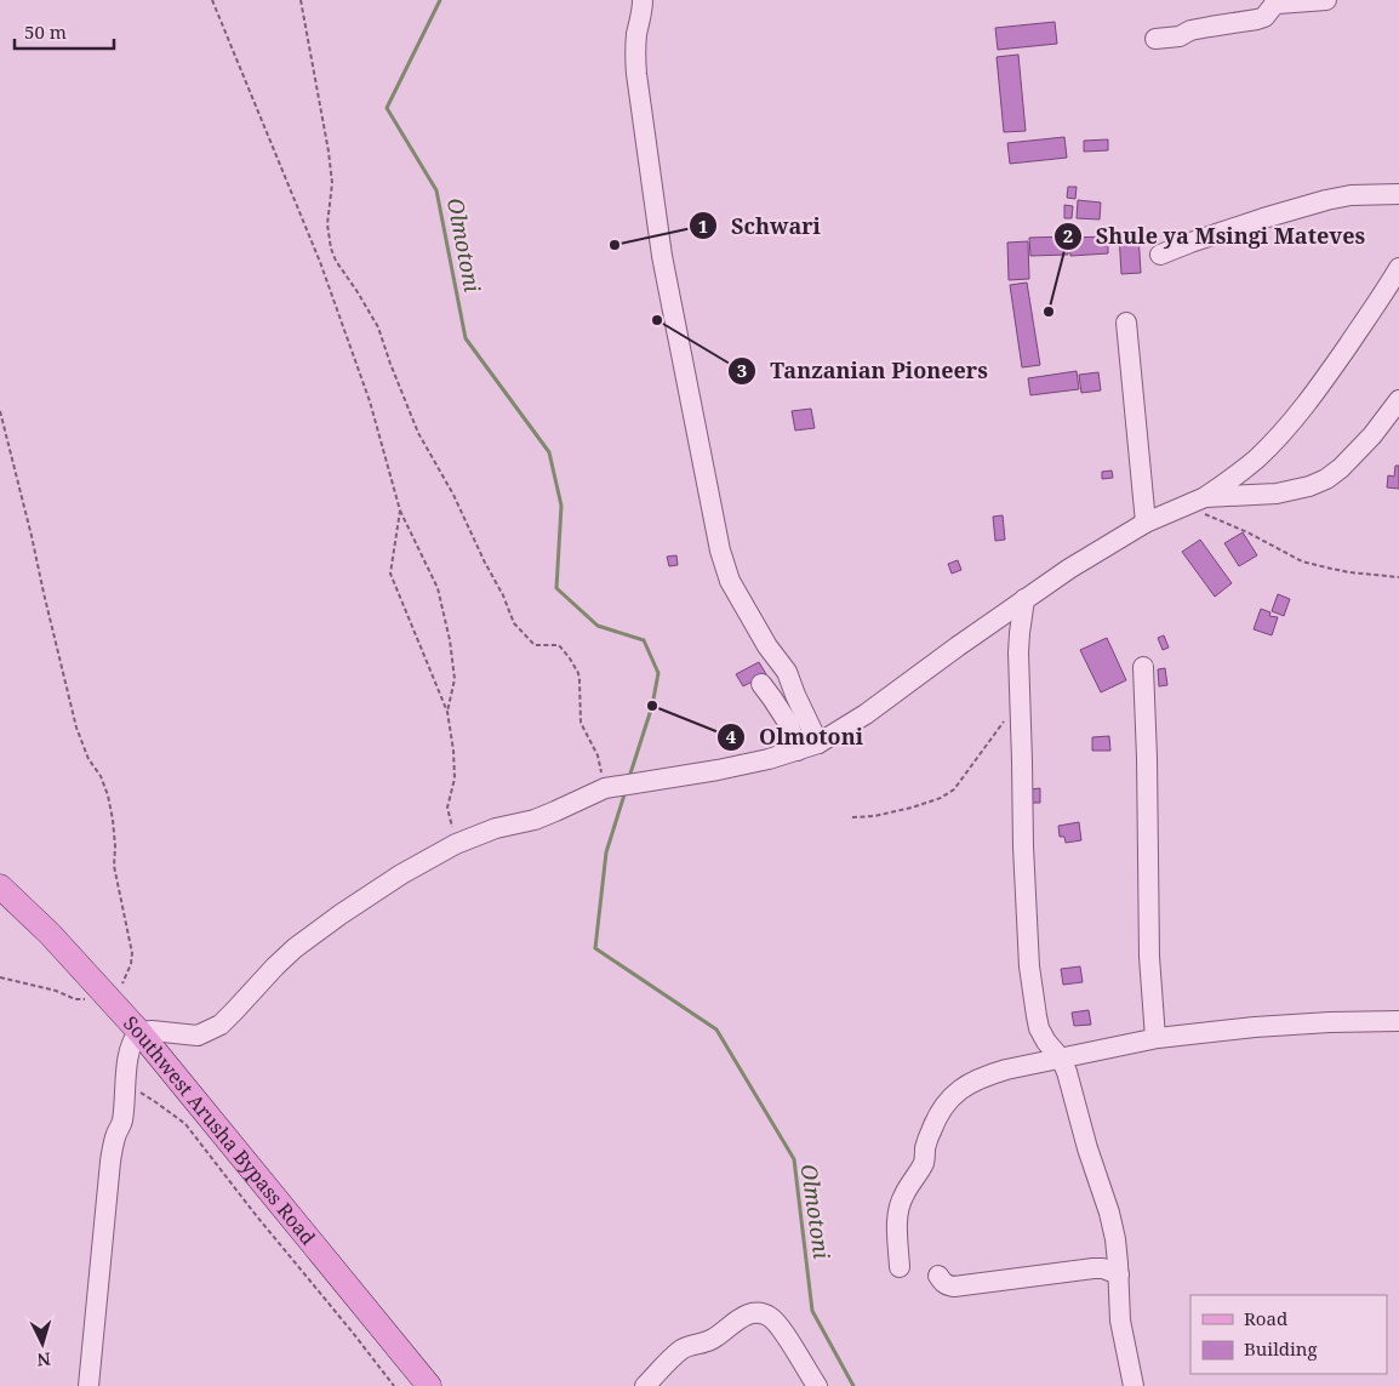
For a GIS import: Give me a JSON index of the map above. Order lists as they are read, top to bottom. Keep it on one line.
{"streets":{"main road":["Southwest Arusha Bypass Road"]},"water":["Olmotoni"],"places":["Schwari","Shule ya Msingi Mateves","Tanzanian Pioneers","Olmotoni"],"legend":["Road","Building"],"scale_bar":"50 m","north":"bottom"}
